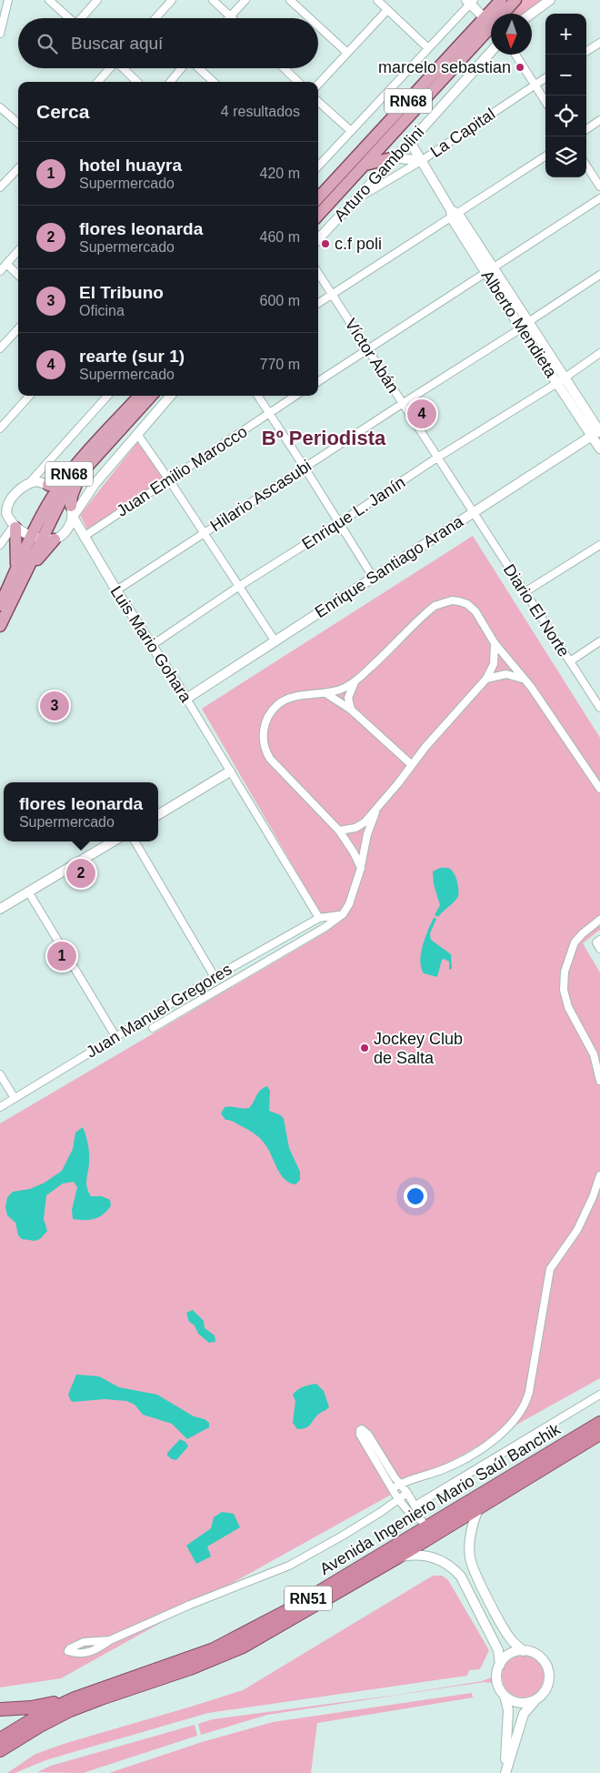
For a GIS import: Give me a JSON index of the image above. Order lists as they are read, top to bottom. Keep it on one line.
{"streets":{"highway":["Avenida Ingeniero Mario Saúl Banchik","RN51"],"main road":["RN68"],"street":["La Capital","Arturo Gambolini","Alberto Mendieta","Víctor Abán","Juan Emilio Marocco","Hilario Ascasubi","Enrique L. Janín","Enrique Santiago Arana","Diario El Norte","Luis Mario Gohara","Juan Manuel Gregores"]},"crossings":[["RN68","Luis Mario Gohara"],["La Capital","Arturo Gambolini"],["La Capital","Alberto Mendieta"],["Arturo Gambolini","Alberto Mendieta"],["Alberto Mendieta","Hilario Ascasubi"],["Alberto Mendieta","Enrique L. Janín"],["Alberto Mendieta","Enrique Santiago Arana"],["Víctor Abán","Hilario Ascasubi"],["Víctor Abán","Enrique L. Janín"],["Víctor Abán","Enrique Santiago Arana"],["Víctor Abán","Diario El Norte"],["Juan Emilio Marocco","Luis Mario Gohara"],["Hilario Ascasubi","Luis Mario Gohara"],["Enrique L. Janín","Luis Mario Gohara"],["Enrique Santiago Arana","Diario El Norte"],["Enrique Santiago Arana","Luis Mario Gohara"],["Luis Mario Gohara","Juan Manuel Gregores"]],"districts":["Bº Periodista"],"places":["marcelo sebastian","c.f poli","Jockey Club de Salta"],"north":"bottom","page":{"map_buttons":["+","−"],"search":"Buscar aquí","heading":["Cerca","4 resultados"],"list":[{"mark":"1","name":"hotel huayra","note":"Supermercado","value":"420 m"},{"mark":"2","name":"flores leonarda","note":"Supermercado","value":"460 m"},{"mark":"3","name":"El Tribuno","note":"Oficina","value":"600 m"},{"mark":"4","name":"rearte (sur 1)","note":"Supermercado","value":"770 m"}],"pins":["4","3","2","1"],"popup":["flores leonarda","Supermercado"]}}
